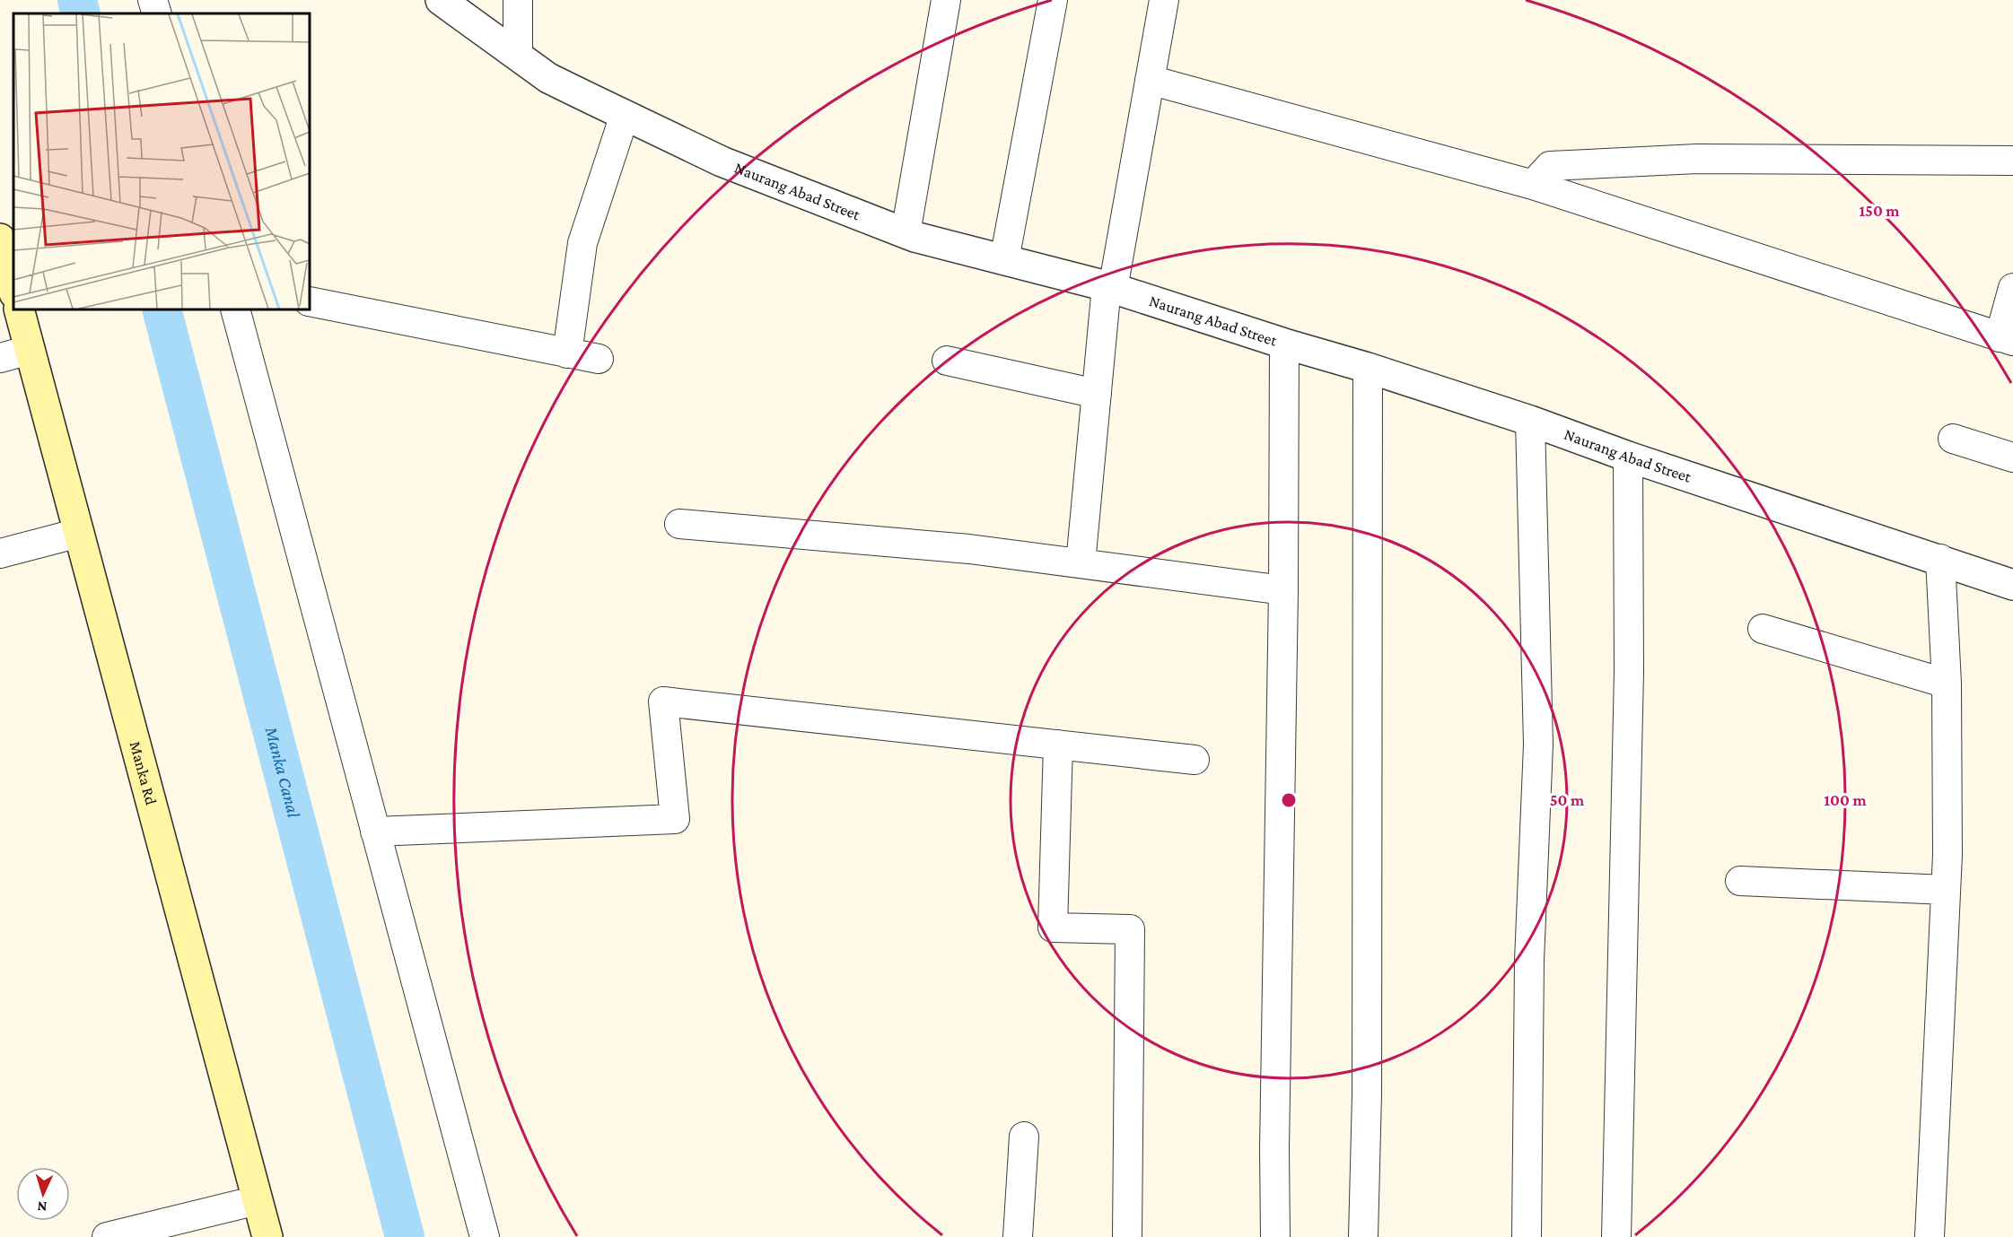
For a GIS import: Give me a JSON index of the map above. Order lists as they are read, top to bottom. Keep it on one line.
{"streets":{"main road":["Manka Rd"],"street":["Naurang Abad Street"]},"water":["Manka Canal"],"north":"bottom","rings":["150 m","50 m","100 m"]}
